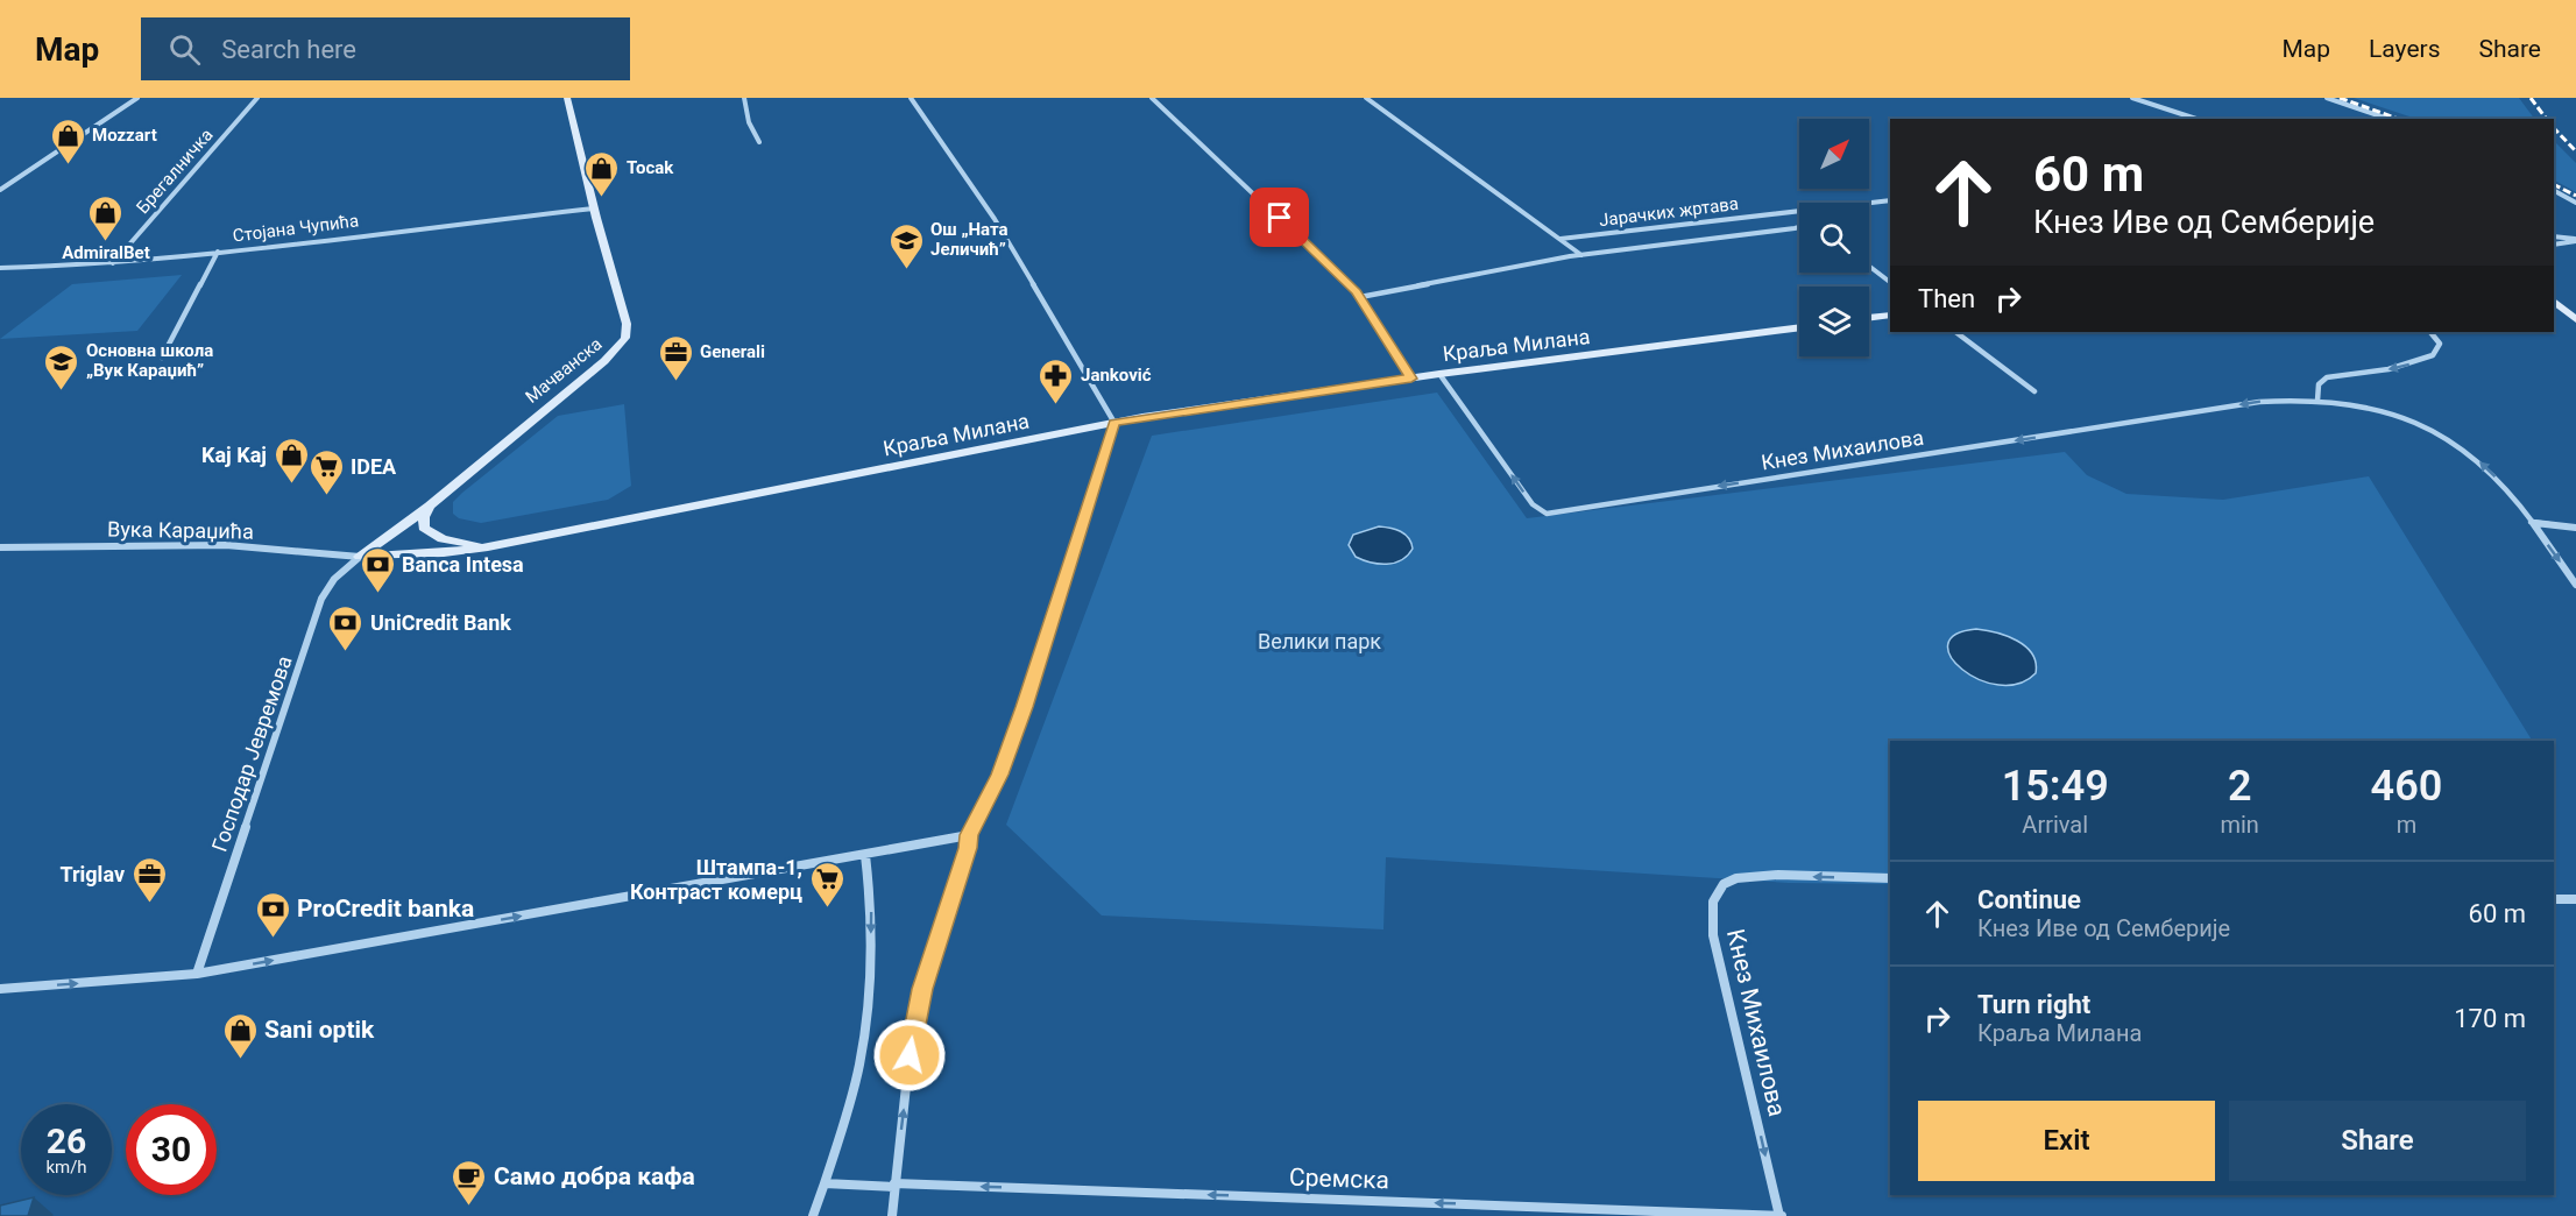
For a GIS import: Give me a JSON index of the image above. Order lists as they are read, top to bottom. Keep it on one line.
{"streets":{"main road":["Краља Милана","Мачванска"],"street":["Брегалничка","Јарачких жртава","Стојана Чупића","Кнез Михаилова","Вука Караџића","Господар Јевремова","Сремска"]},"crossings":[["Брегалничка","Стојана Чупића"],["Стојана Чупића","Мачванска"],["Краља Милана","Мачванска"],["Краља Милана","Кнез Михаилова"],["Краља Милана","Вука Караџића"],["Краља Милана","Господар Јевремова"],["Мачванска","Вука Караџића"],["Мачванска","Господар Јевремова"],["Кнез Михаилова","Сремска"],["Вука Караџића","Господар Јевремова"]],"one_way":["Сремска"],"parks":["Велики парк"],"places":{"shop":["Mozzart","Tocak","AdmiralBet","Kaj Kaj","Sani optik"],"school or university":["Ош „Ната Јеличић”","Основна школа „Вук Караџић”"],"office":["Generali","Triglav"],"pharmacy":["Janković"],"supermarket":["IDEA","Штампа-1, Контраст комерц"],"bank":["Banca Intesa","UniCredit Bank","ProCredit banka"],"cafe":["Само добра кафа"]},"north":"top right","page":{"header":"Map","search":"Search here","nav":["Map","Layers","Share"],"turn":["60 m","Кнез Иве од Семберије"],"then":"Then","eta":["15:49","Arrival","2","min","460","m"],"list":[{"name":"Continue","note":"Кнез Иве од Семберије","value":"60 m"},{"name":"Turn right","note":"Краља Милана","value":"170 m"}],"buttons":["Exit","Share"],"speed":"26 km/h","limit":"30"}}
